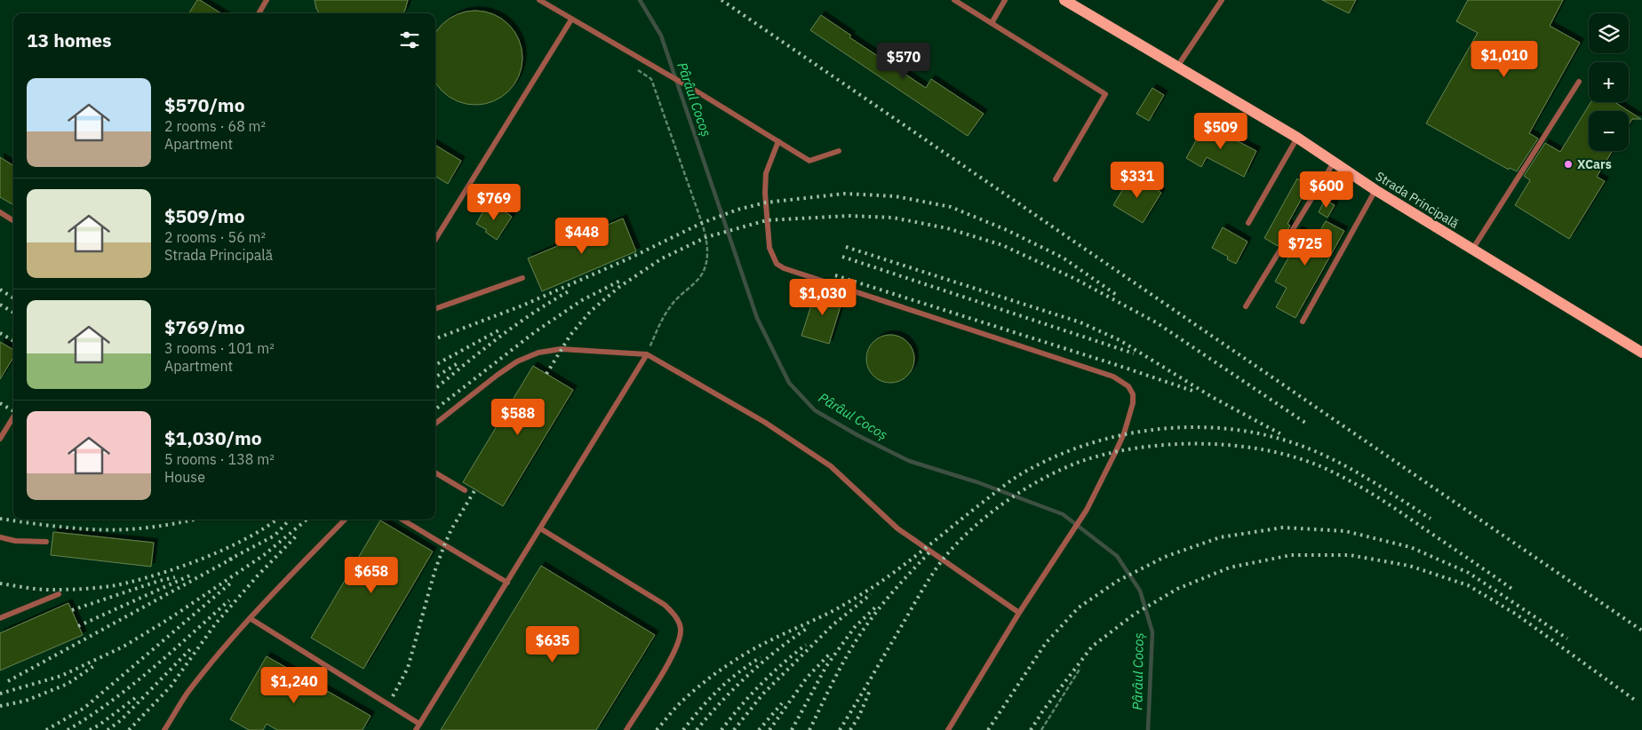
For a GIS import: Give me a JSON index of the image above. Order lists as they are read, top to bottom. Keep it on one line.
{"streets":{"main road":["Strada Principală"]},"water":["Pârâul Cocoș"],"places":["XCars"],"page":{"map_buttons":["+","−"],"heading":"13 homes","price":["$1,010","$570","$509","$331","$600","$769","$448","$725","$1,030","$588","$658","$635","$1,240"],"list":[{"name":"$570/mo","note":"2 rooms · 68 m² · Apartment"},{"name":"$509/mo","note":"2 rooms · 56 m² · Strada Principală"},{"name":"$769/mo","note":"3 rooms · 101 m² · Apartment"},{"name":"$1,030/mo","note":"5 rooms · 138 m² · House"}]}}
